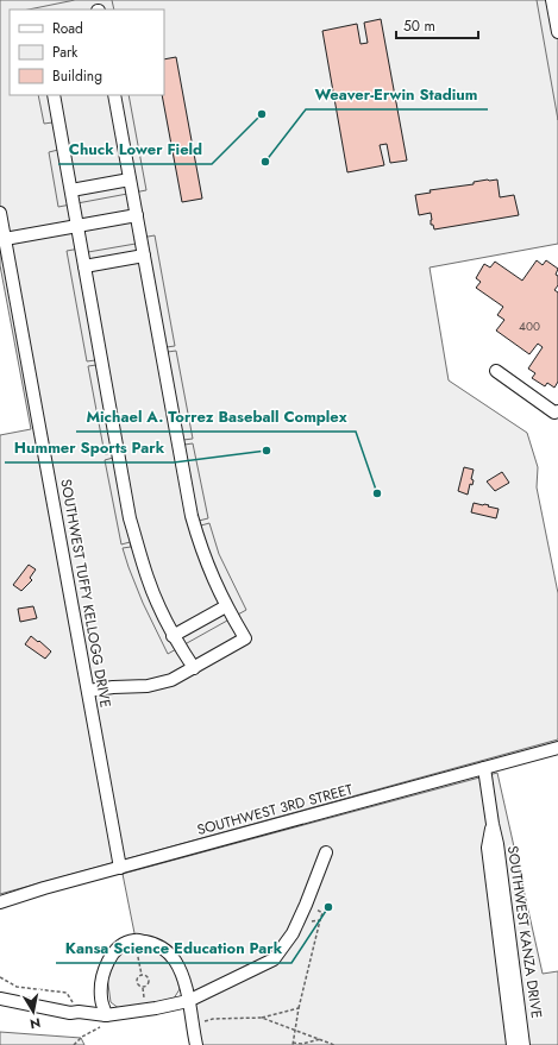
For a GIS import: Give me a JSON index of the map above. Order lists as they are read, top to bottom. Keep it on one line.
{"streets":{"street":["SOUTHWEST TUFFY KELLOGG DRIVE","SOUTHWEST 3RD STREET","SOUTHWEST KANZA DRIVE"]},"crossings":[["SOUTHWEST TUFFY KELLOGG DRIVE","SOUTHWEST 3RD STREET"],["SOUTHWEST 3RD STREET","SOUTHWEST KANZA DRIVE"]],"places":["Chuck Lower Field","Weaver-Erwin Stadium","Hummer Sports Park","Michael A. Torrez Baseball Complex","Kansa Science Education Park"],"house_numbers":["400"],"legend":["Road","Park","Building"],"scale_bar":"50 m","north":"bottom"}
